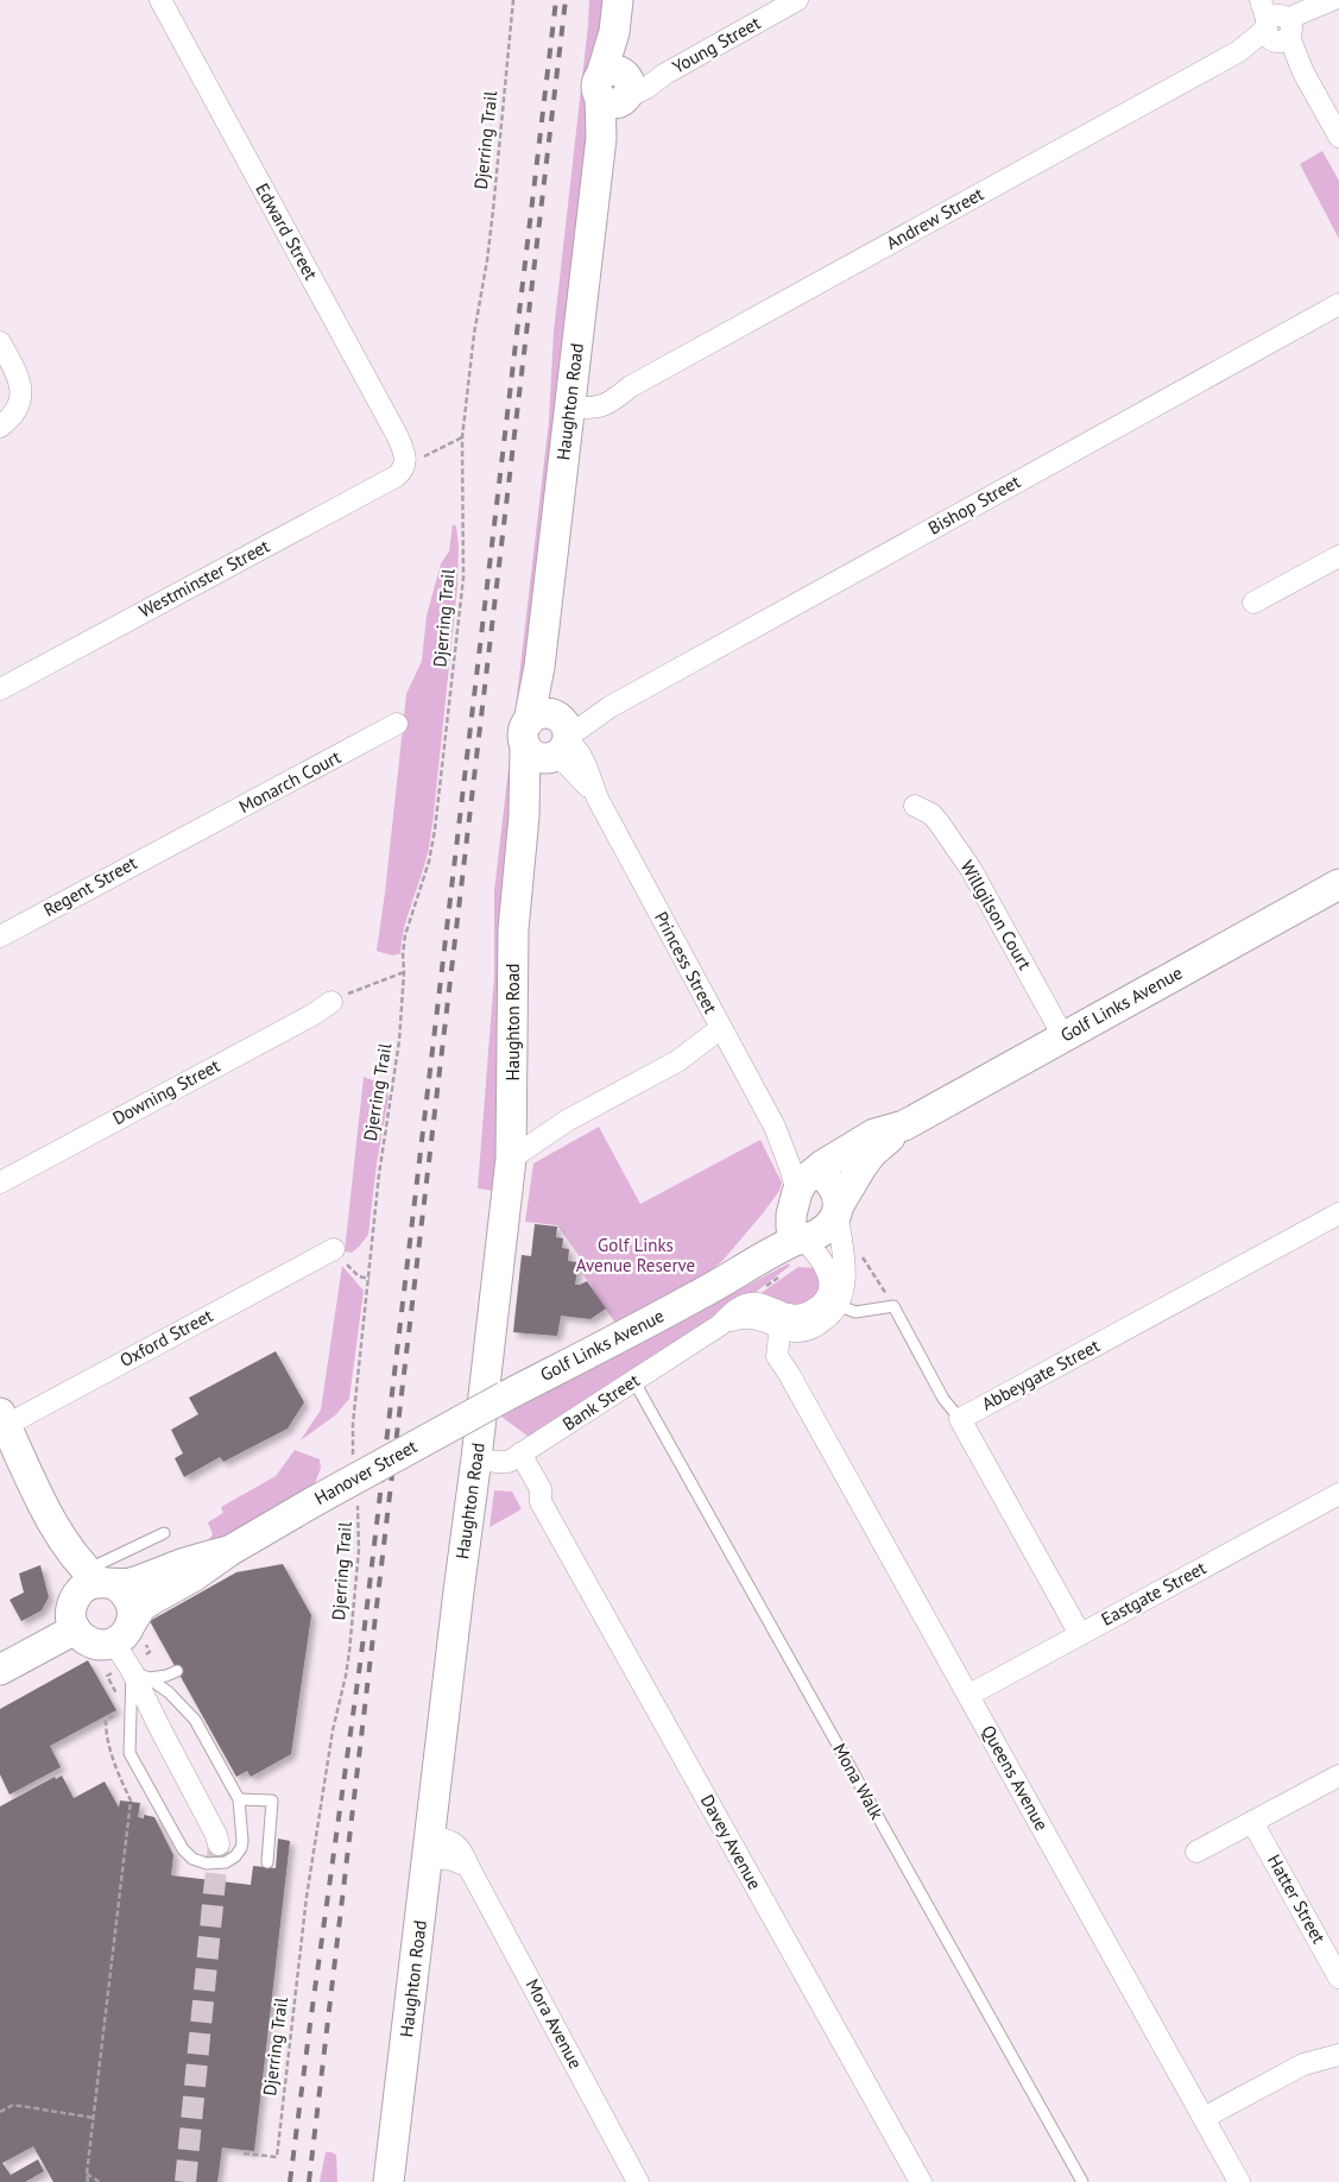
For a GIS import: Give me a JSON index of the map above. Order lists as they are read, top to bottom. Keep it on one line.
{"streets":{"street":["Young Street","Andrew Street","Edward Street","Haughton Road","Bishop Street","Westminster Street","Monarch Court","Regent Street","Willgilson Court","Princess Street","Golf Links Avenue","Downing Street","Oxford Street","Abbeygate Street","Bank Street","Hanover Street","Eastgate Street","Queens Avenue","Davey Avenue","Hatter Street","Mora Avenue"],"lane":["Mona Walk"],"path":["Djerring Trail"]},"crossings":[["Young Street","Haughton Road"],["Andrew Street","Haughton Road"],["Edward Street","Westminster Street"],["Haughton Road","Bishop Street"],["Haughton Road","Princess Street"],["Haughton Road","Mora Avenue"],["Bishop Street","Princess Street"],["Monarch Court","Regent Street"],["Willgilson Court","Golf Links Avenue"],["Princess Street","Golf Links Avenue"],["Golf Links Avenue","Hanover Street"],["Bank Street","Queens Avenue"],["Bank Street","Mona Walk"],["Bank Street","Davey Avenue"],["Eastgate Street","Queens Avenue"]],"parks":["Golf Links Avenue Reserve"]}
